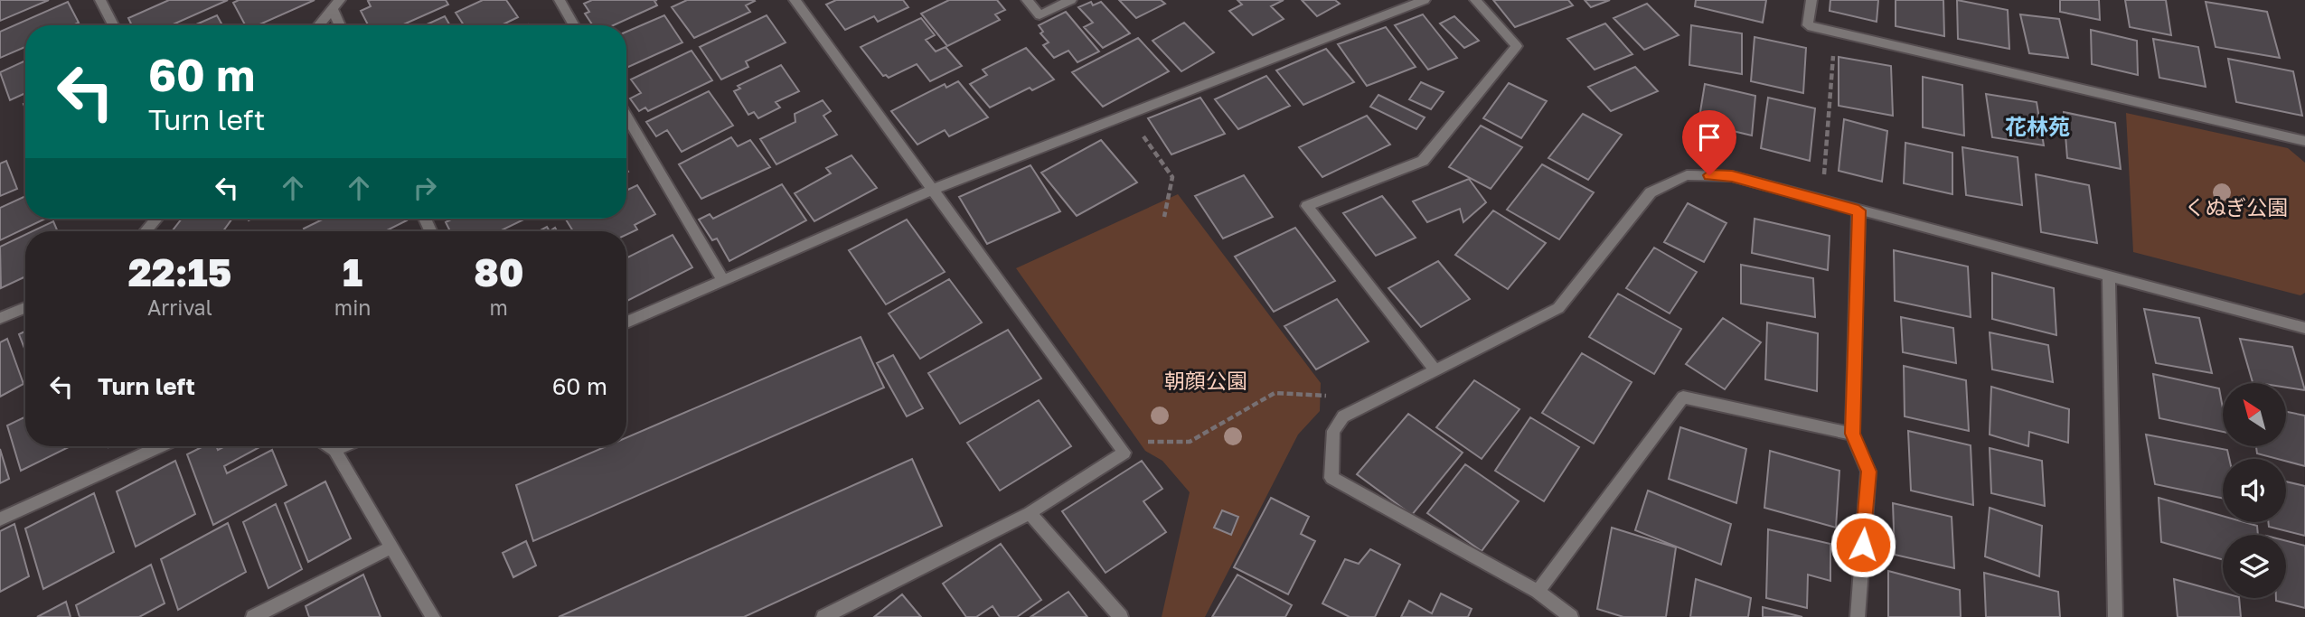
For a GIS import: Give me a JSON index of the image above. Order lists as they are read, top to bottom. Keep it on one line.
{"districts":["花林苑"],"parks":["くぬぎ公園","朝顔公園"],"north":"top left","page":{"turn":["60 m","Turn left"],"eta":["22:15","Arrival","1","min","80","m"],"list":[{"name":"Turn left","value":"60 m"}]}}
